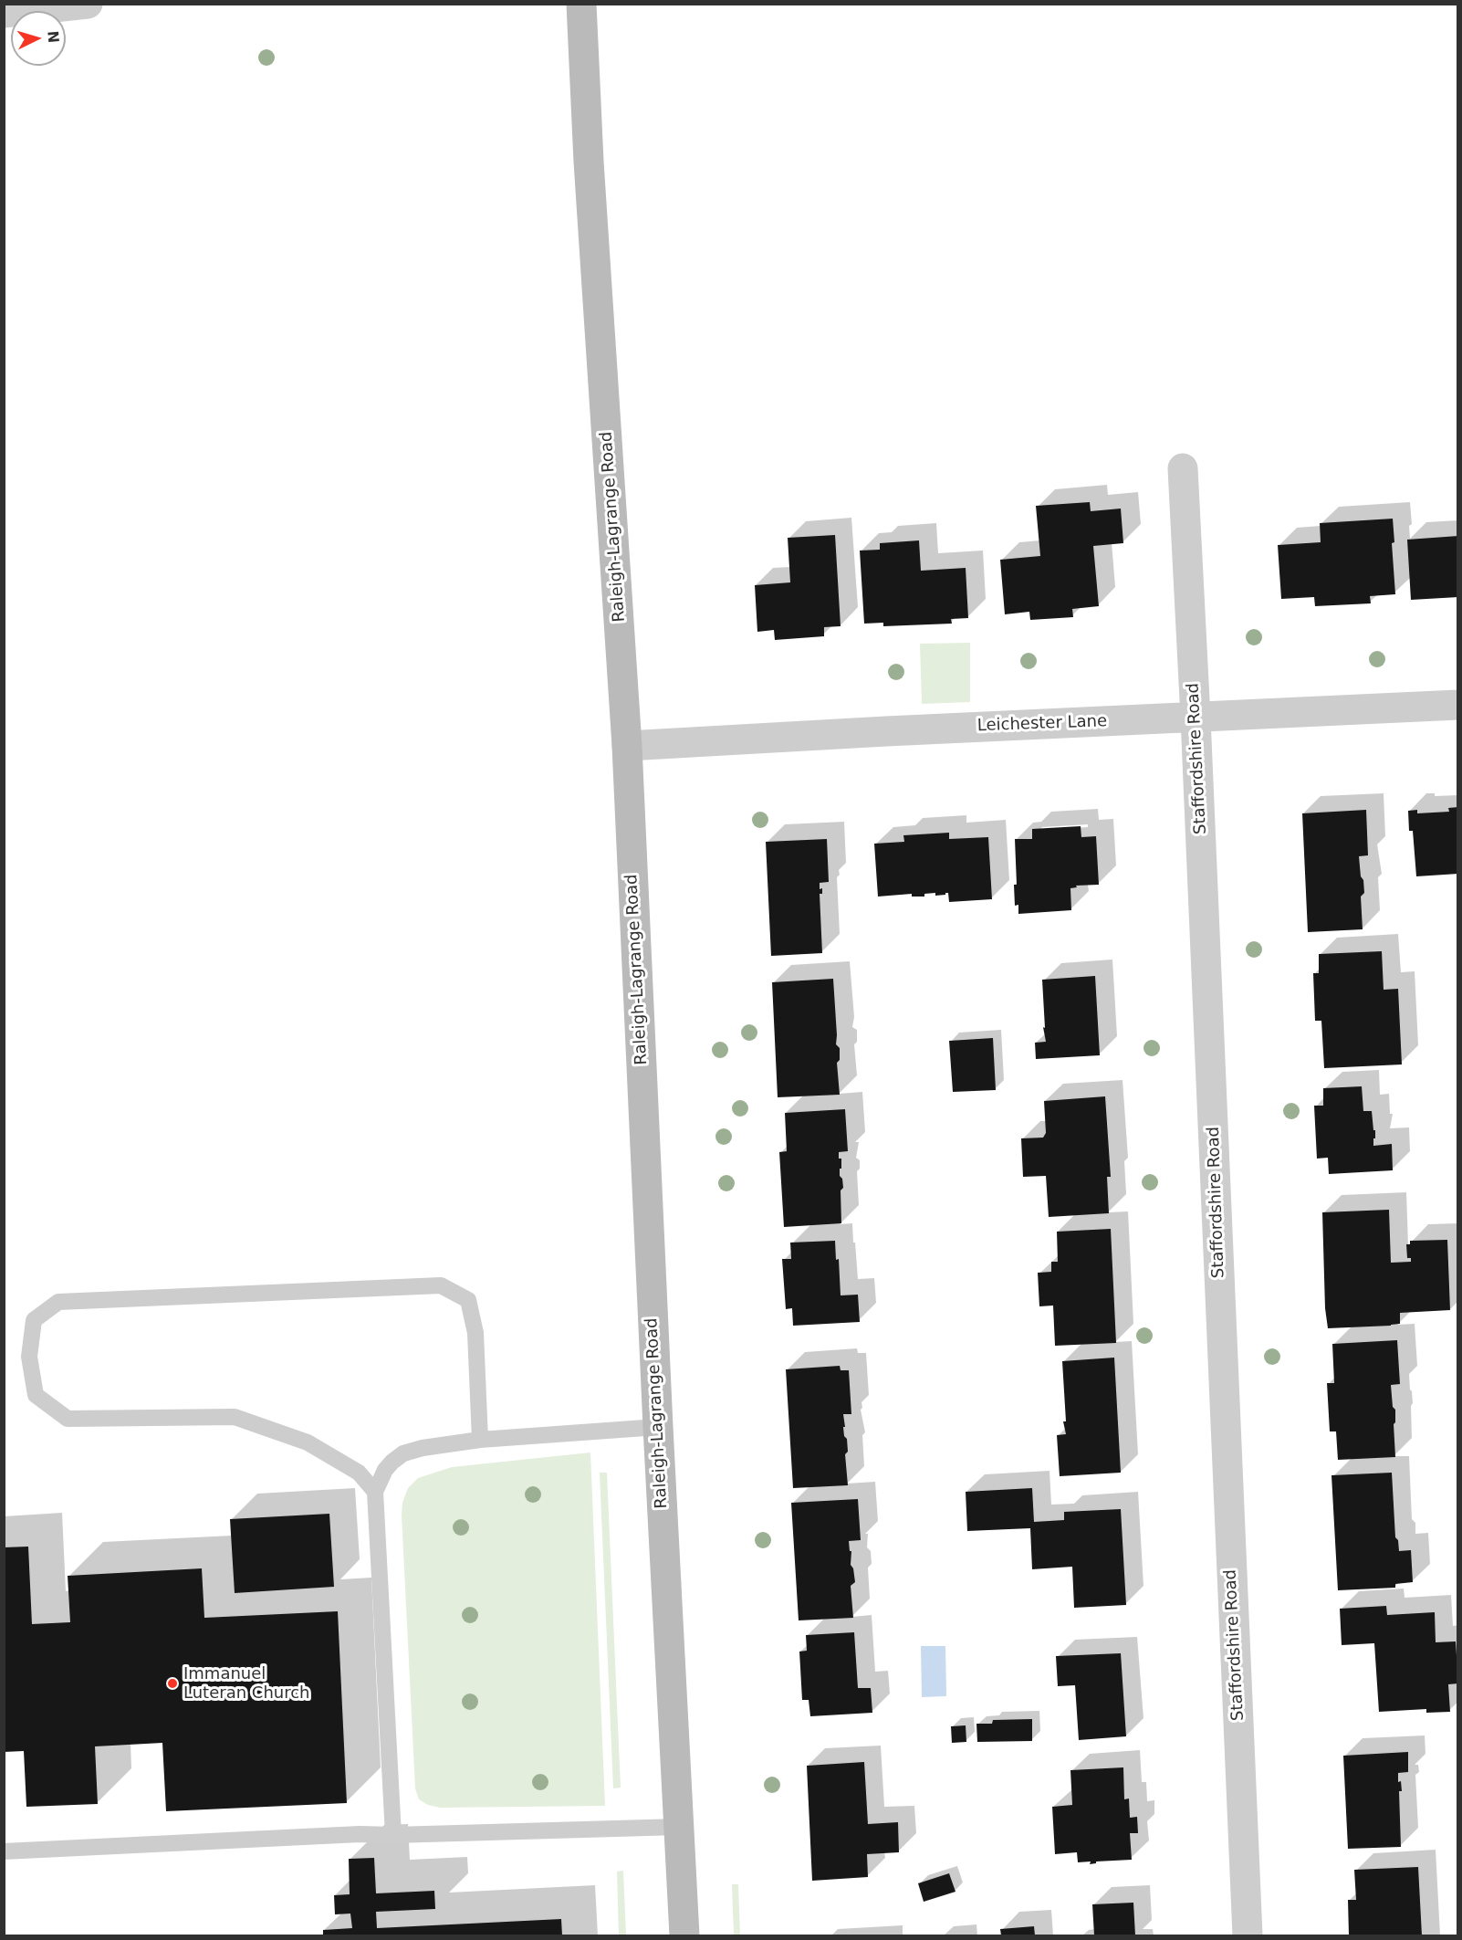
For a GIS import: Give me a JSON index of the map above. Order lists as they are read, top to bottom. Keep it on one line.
{"streets":{"main road":["Raleigh-Lagrange Road"],"street":["Leichester Lane","Staffordshire Road"]},"crossings":[["Raleigh-Lagrange Road","Leichester Lane"],["Leichester Lane","Staffordshire Road"]],"places":["Immanuel Luteran Church"],"north":"right"}
